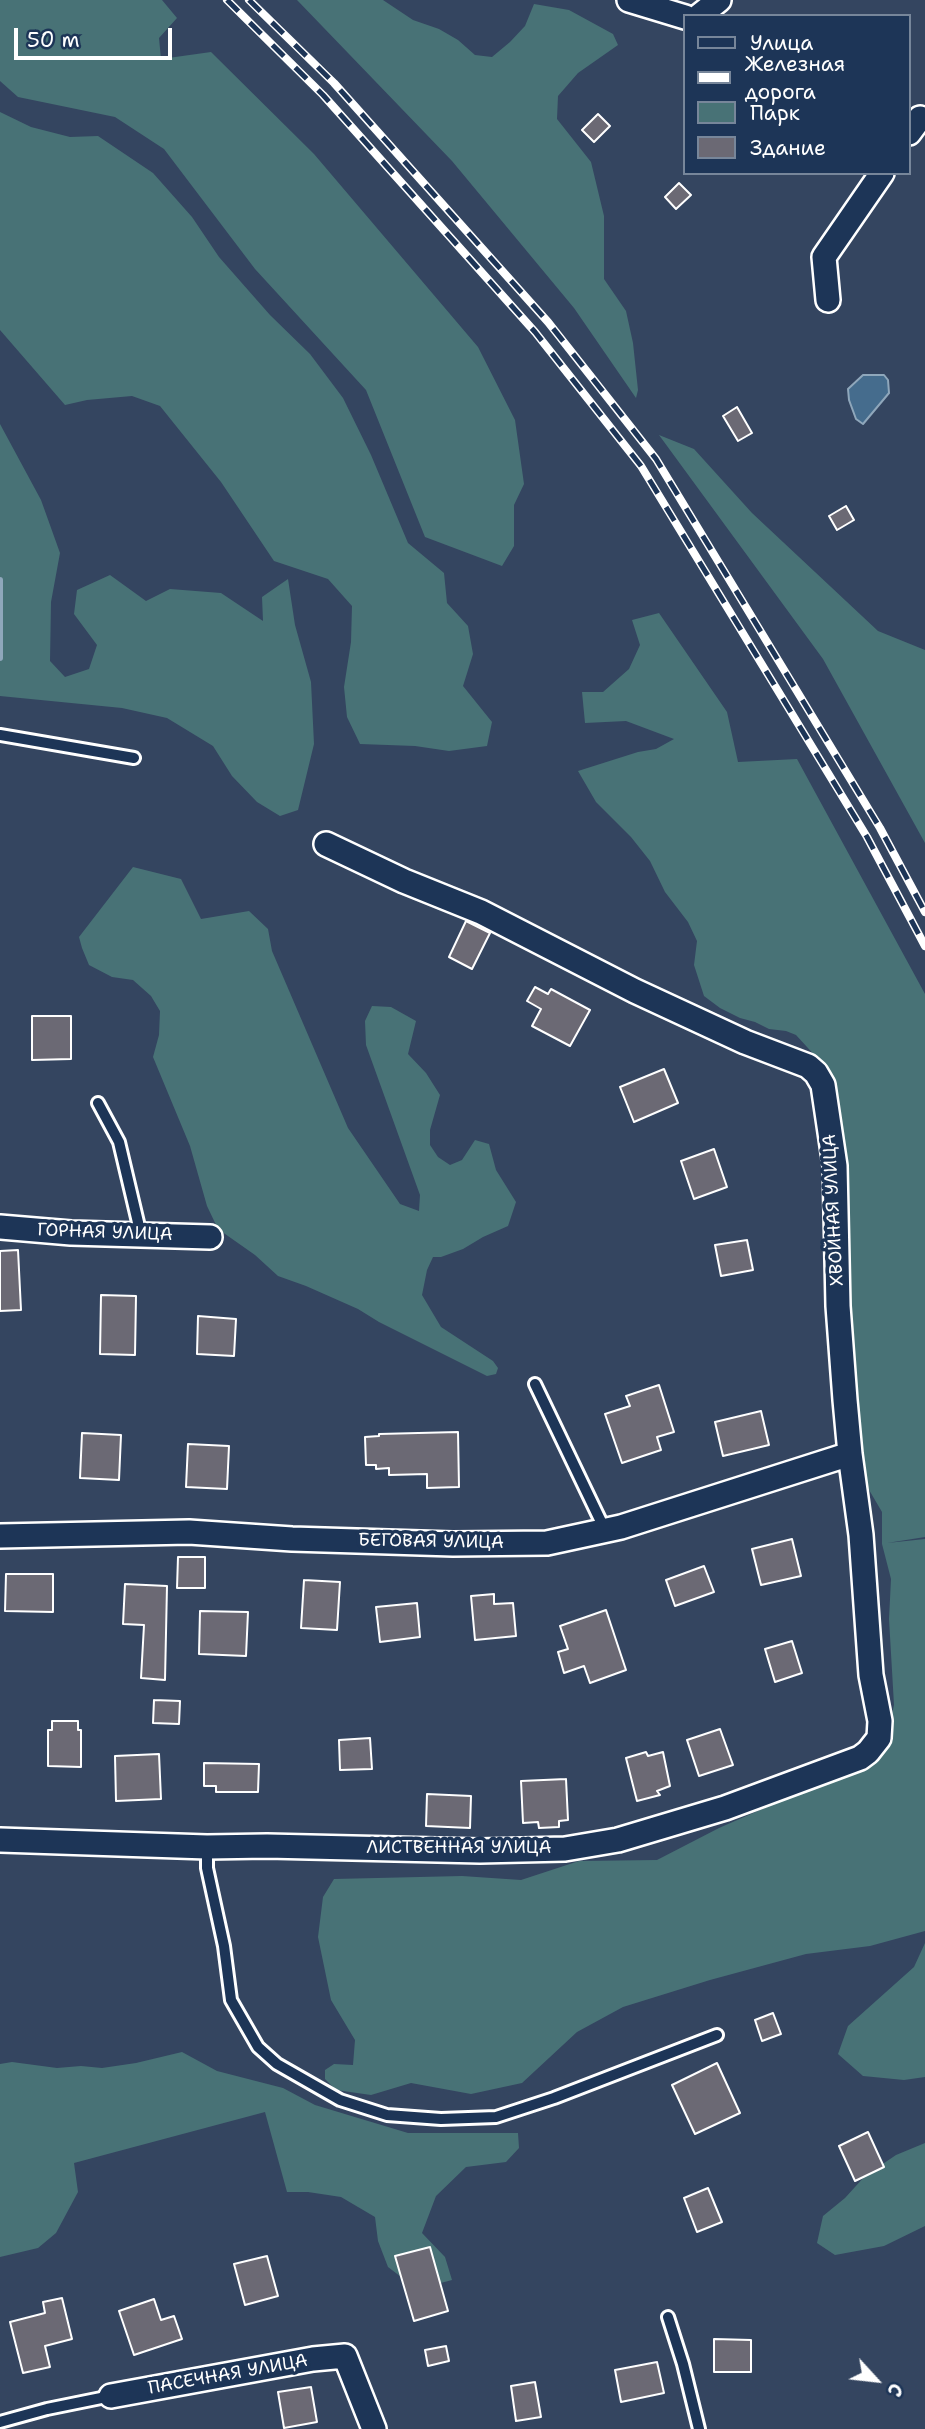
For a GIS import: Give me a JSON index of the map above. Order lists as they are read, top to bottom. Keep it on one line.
{"streets":{"street":["ХВОЙНАЯ УЛИЦА","ГОРНАЯ УЛИЦА","БЕГОВАЯ УЛИЦА","ЛИСТВЕННАЯ УЛИЦА","ПАСЕЧНАЯ УЛИЦА"]},"crossings":[["ХВОЙНАЯ УЛИЦА","БЕГОВАЯ УЛИЦА"],["ХВОЙНАЯ УЛИЦА","ЛИСТВЕННАЯ УЛИЦА"]],"legend":["Улица","Железная дорога","Парк","Здание"],"scale_bar":"50 m","north":"bottom right"}
